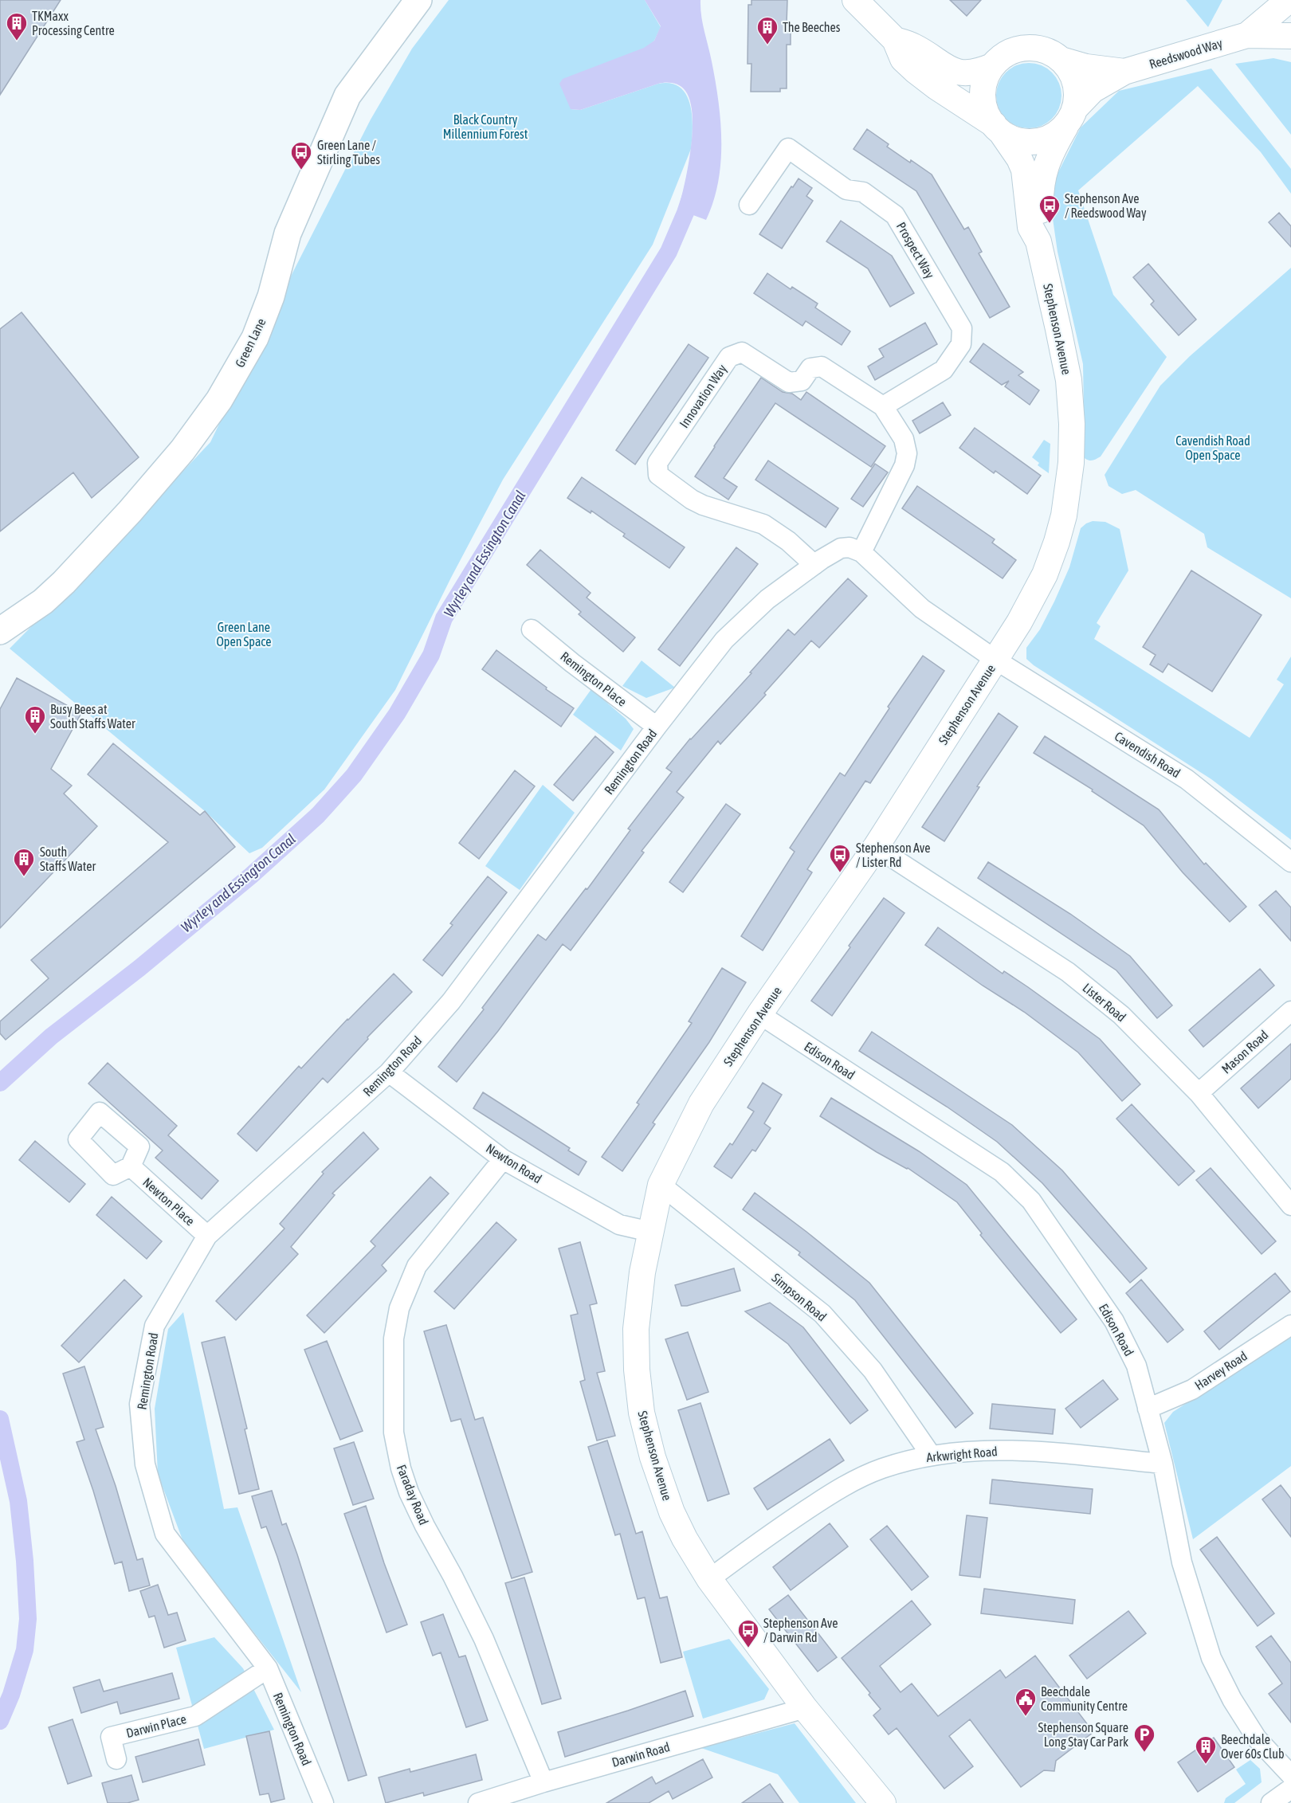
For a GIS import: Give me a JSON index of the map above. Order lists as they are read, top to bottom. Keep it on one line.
{"streets":{"highway":["Green Lane"],"street":["Reedswood Way","Prospect Way","Stephenson Avenue","Innovation Way","Remington Place","Cavendish Road","Remington Road","Lister Road","Mason Road","Edison Road","Newton Road","Newton Place","Simpson Road","Harvey Road","Arkwright Road","Faraday Road","Darwin Place","Darwin Road"]},"crossings":[["Reedswood Way","Stephenson Avenue"],["Prospect Way","Innovation Way"],["Stephenson Avenue","Cavendish Road"],["Stephenson Avenue","Lister Road"],["Stephenson Avenue","Edison Road"],["Stephenson Avenue","Newton Road"],["Stephenson Avenue","Simpson Road"],["Stephenson Avenue","Arkwright Road"],["Stephenson Avenue","Darwin Road"],["Innovation Way","Remington Road"],["Remington Place","Remington Road"],["Remington Road","Newton Road"],["Remington Road","Newton Place"],["Remington Road","Darwin Place"],["Lister Road","Mason Road"],["Edison Road","Harvey Road"],["Edison Road","Arkwright Road"],["Newton Road","Faraday Road"],["Simpson Road","Arkwright Road"],["Faraday Road","Darwin Road"]],"water":["Wyrley and Essington Canal"],"parks":["Black Country Millennium Forest","Cavendish Road Open Space","Green Lane Open Space"],"places":{"building":["TKMaxx Processing Centre","The Beeches","Busy Bees at South Staffs Water","South Staffs Water","Beechdale Over 60s Club"],"bus stop":["Green Lane / Stirling Tubes","Stephenson Ave / Reedswood Way","Stephenson Ave / Lister Rd","Stephenson Ave / Darwin Rd"],"public building":["Beechdale Community Centre"],"parking":["Stephenson Square Long Stay Car Park"]}}
